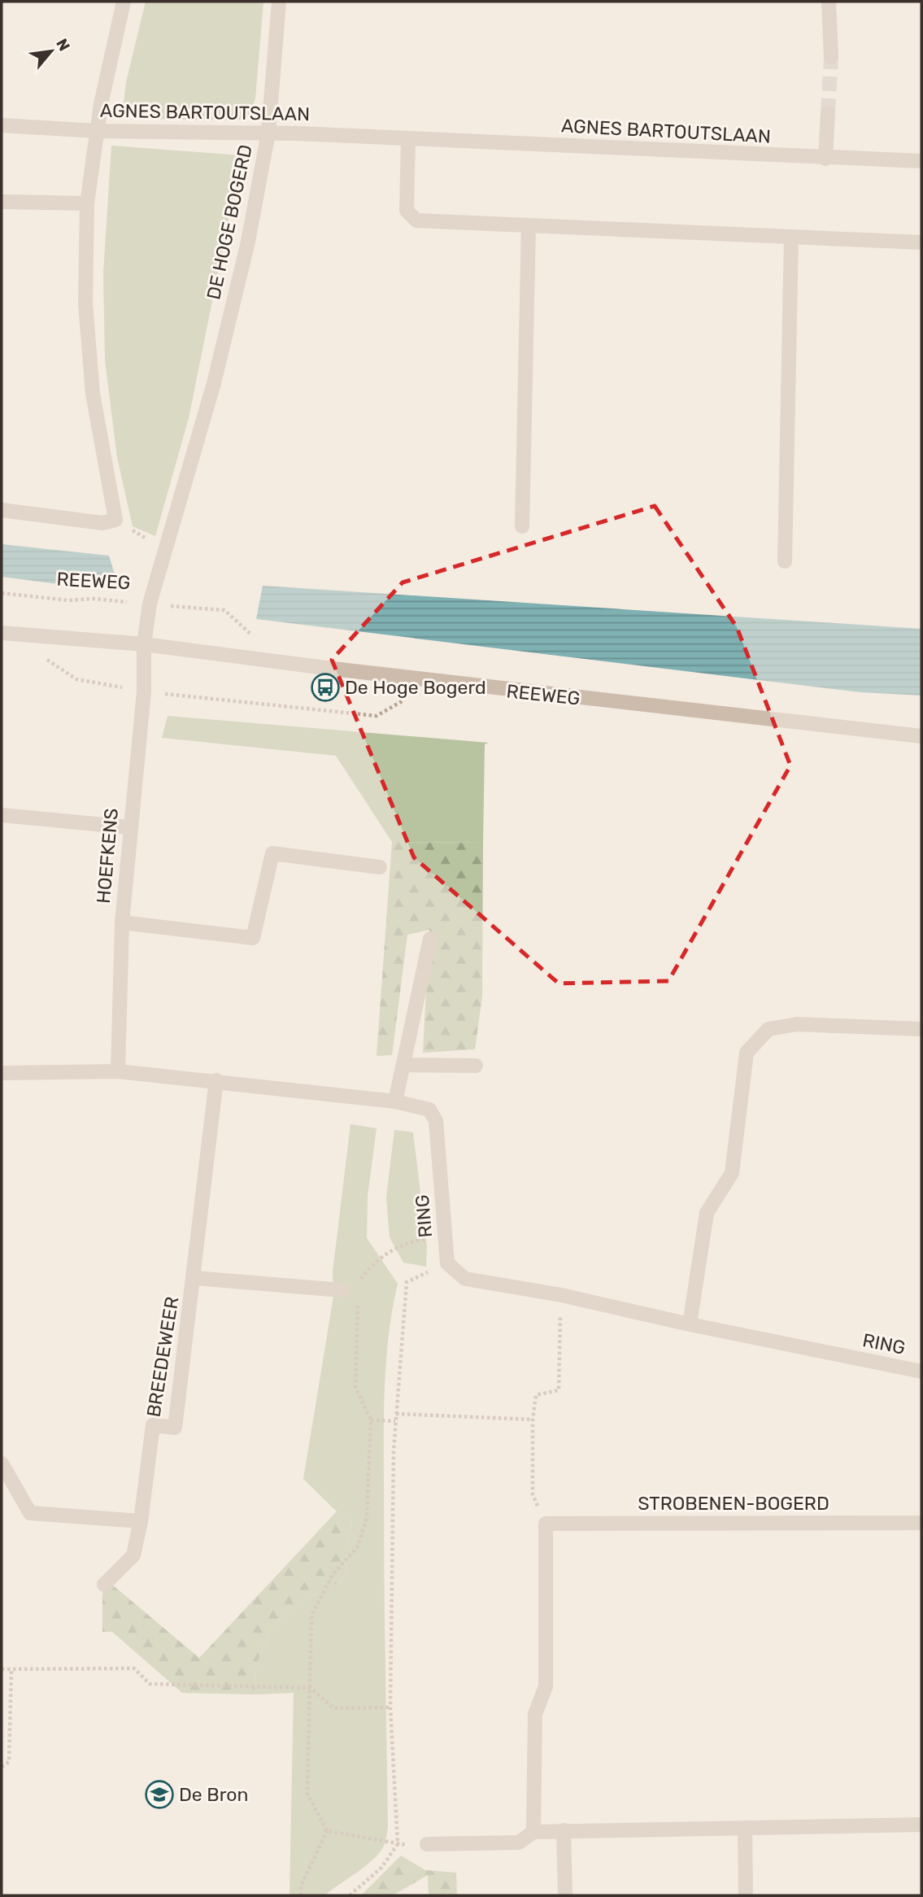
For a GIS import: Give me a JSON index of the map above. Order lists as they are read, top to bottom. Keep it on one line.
{"streets":{"street":["AGNES BARTOUTSLAAN","DE HOGE BOGERD","REEWEG","HOEFKENS","RING","BREEDEWEER","STROBENEN-BOGERD"]},"crossings":[["AGNES BARTOUTSLAAN","DE HOGE BOGERD"],["DE HOGE BOGERD","REEWEG"],["DE HOGE BOGERD","HOEFKENS"],["REEWEG","HOEFKENS"],["HOEFKENS","RING"],["RING","BREEDEWEER"]],"places":{"bus stop":["De Hoge Bogerd"],"school or university":["De Bron"]},"north":"top right"}
